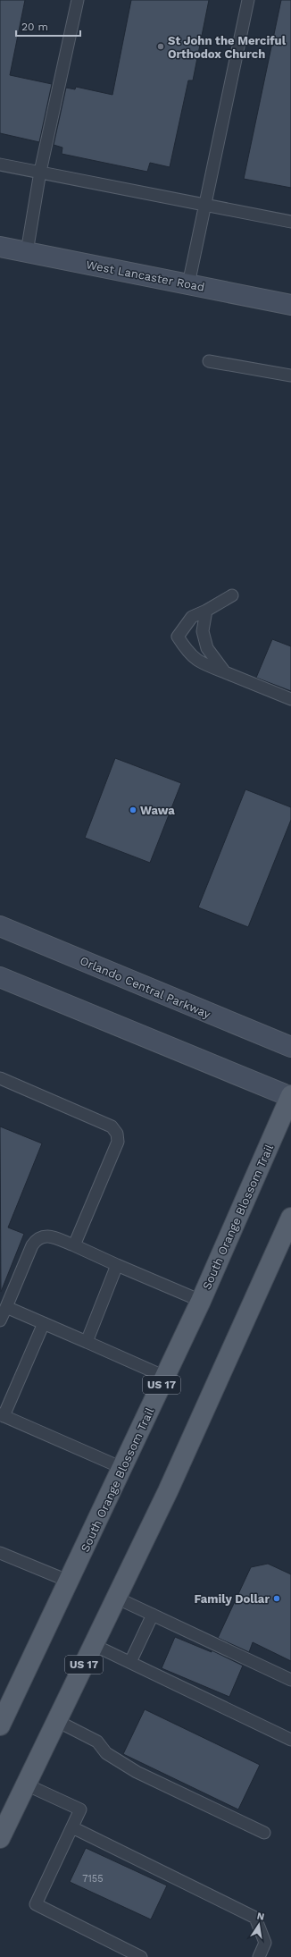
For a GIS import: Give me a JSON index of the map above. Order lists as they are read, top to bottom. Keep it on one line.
{"streets":{"main road":["South Orange Blossom Trail","US 17"],"street":["West Lancaster Road","Orlando Central Parkway"]},"places":["St John the Merciful Orthodox Church","Wawa","Family Dollar"],"house_numbers":["7155"],"scale_bar":"20 m","north":"top"}
